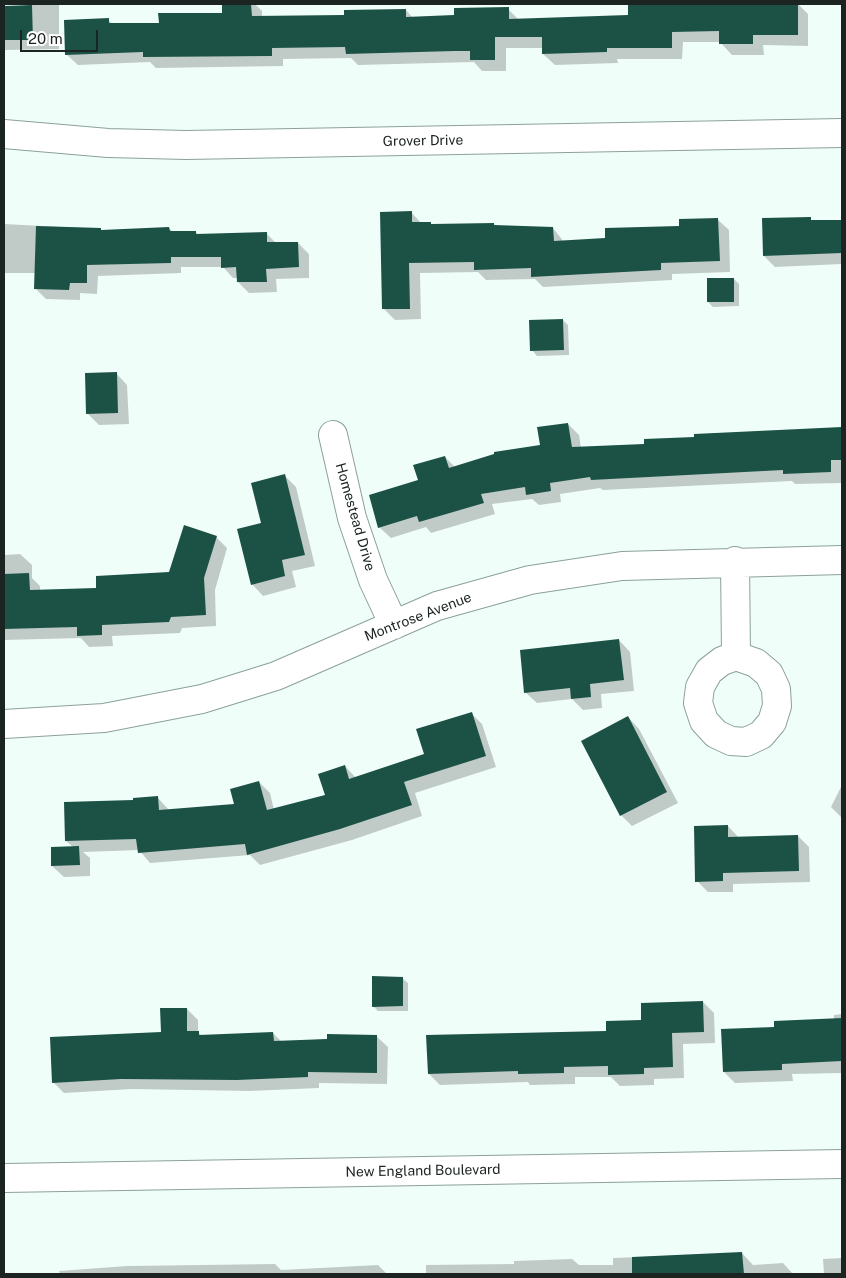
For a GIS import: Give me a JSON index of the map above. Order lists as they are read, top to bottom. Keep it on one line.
{"streets":{"street":["Grover Drive","Homestead Drive","Montrose Avenue","New England Boulevard"]},"crossings":[["Homestead Drive","Montrose Avenue"]],"scale_bar":"20 m"}
